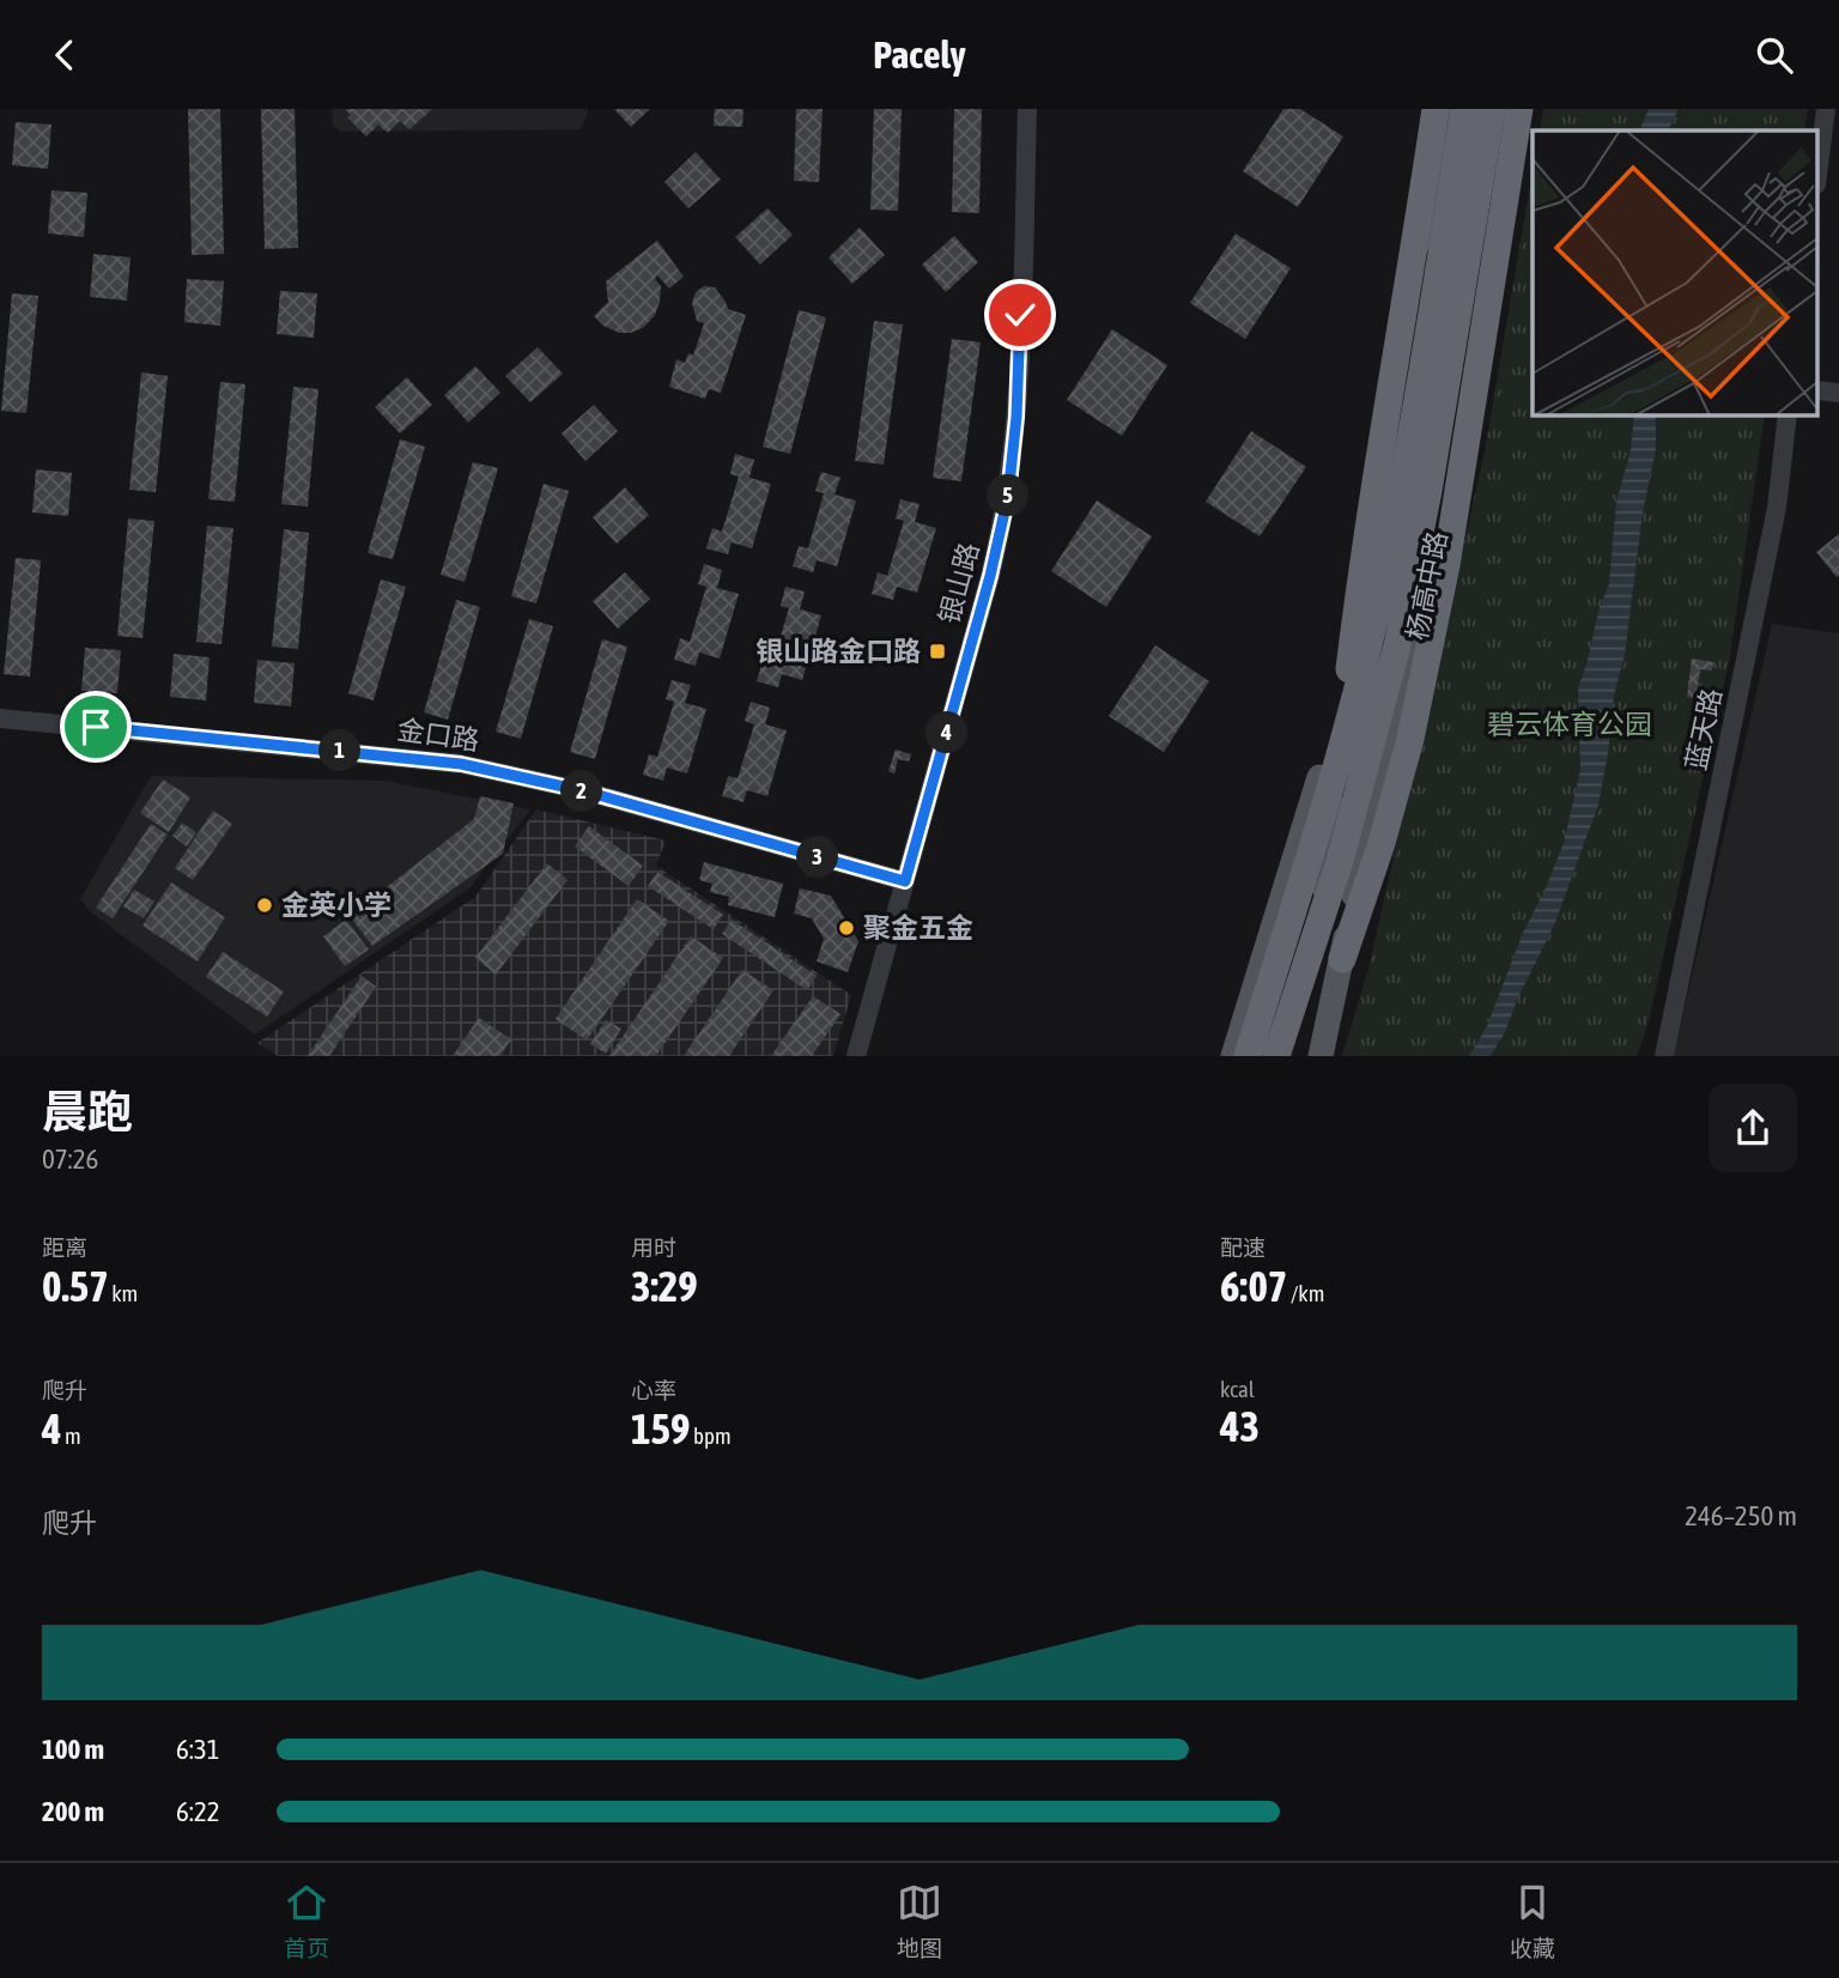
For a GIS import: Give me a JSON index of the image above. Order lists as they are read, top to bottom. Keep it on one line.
{"streets":{"highway":["杨高中路"],"street":["银山路","蓝天路","金口路"]},"crossings":[["银山路","金口路"]],"parks":["碧云体育公园"],"places":{"transit":["银山路金口路"],"other":["金英小学","聚金五金"]},"page":{"header":"Pacely","pins":["5","4","1","2","3"],"heading":["晨跑","07:26"],"stats":[["距离","0.57 km"],["用时","3:29"],["配速","6:07 /km"],["爬升","4 m"],["心率","159 bpm"],["kcal","43"]],"chart":["爬升","246–250 m"],"list":[{"name":"100 m","note":"6:31"},{"name":"200 m","note":"6:22"}],"tabs":["首页","地图","收藏"]}}
